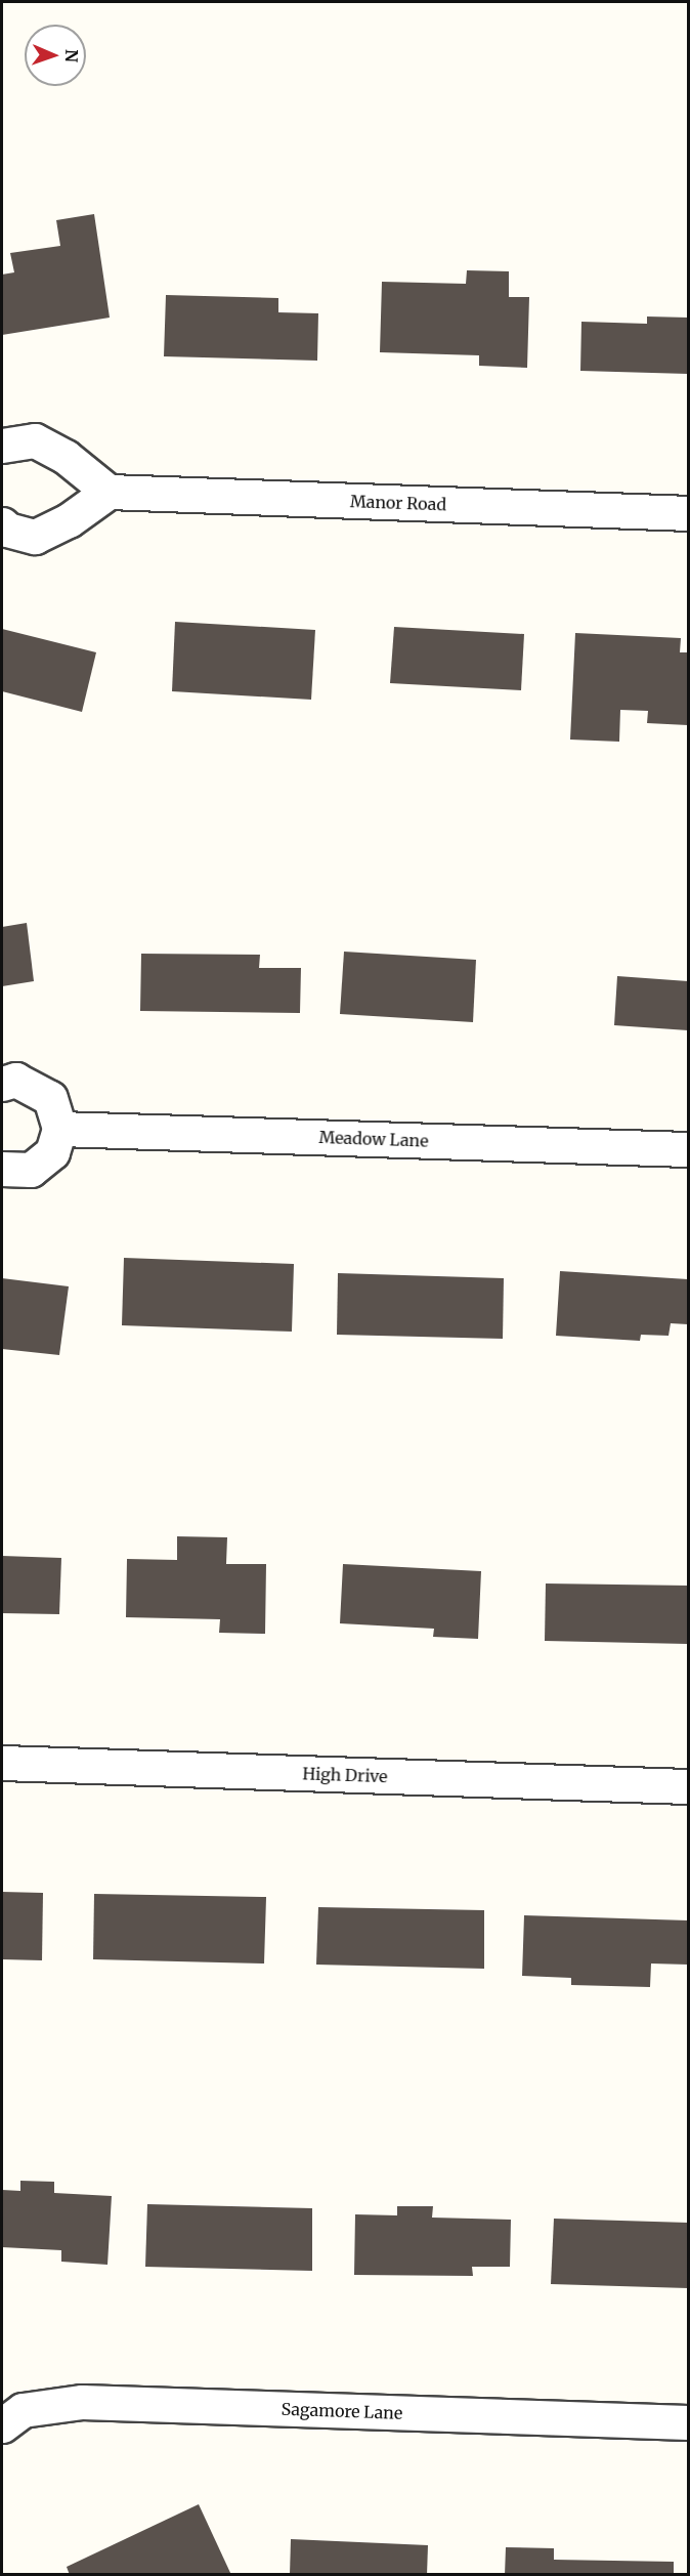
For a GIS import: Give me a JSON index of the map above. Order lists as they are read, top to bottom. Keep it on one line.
{"streets":{"street":["Manor Road","Meadow Lane","High Drive","Sagamore Lane"]},"north":"right"}
